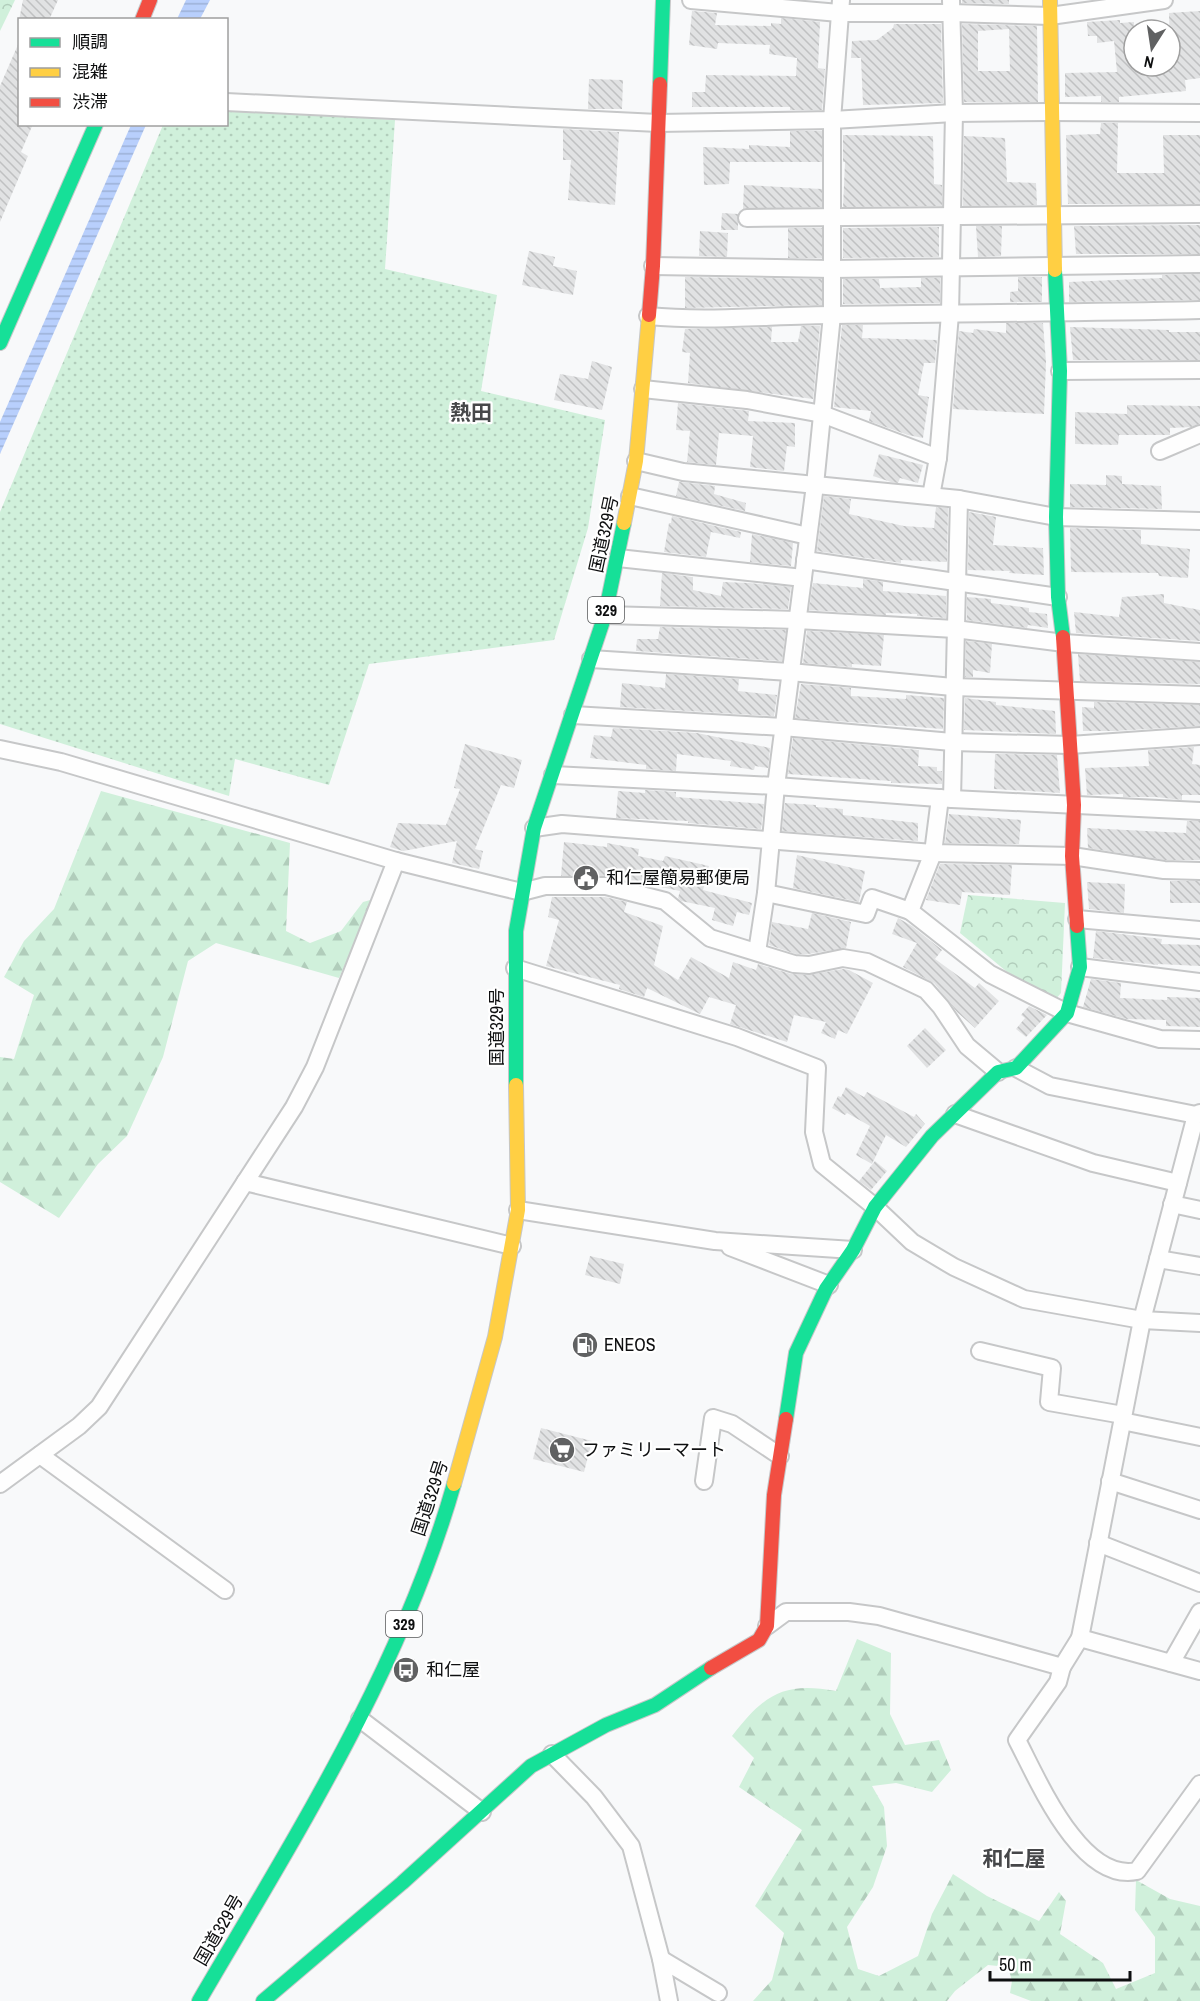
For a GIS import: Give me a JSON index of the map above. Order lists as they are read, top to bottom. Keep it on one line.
{"streets":{"main road":["国道329号","329"]},"districts":["熱田","和仁屋"],"places":{"public building":["和仁屋簡易郵便局"],"fuel station":["ENEOS"],"supermarket":["ファミリーマート"],"bus stop":["和仁屋"]},"legend":["順調","混雑","渋滞"],"scale_bar":"50 m","north":"bottom"}
